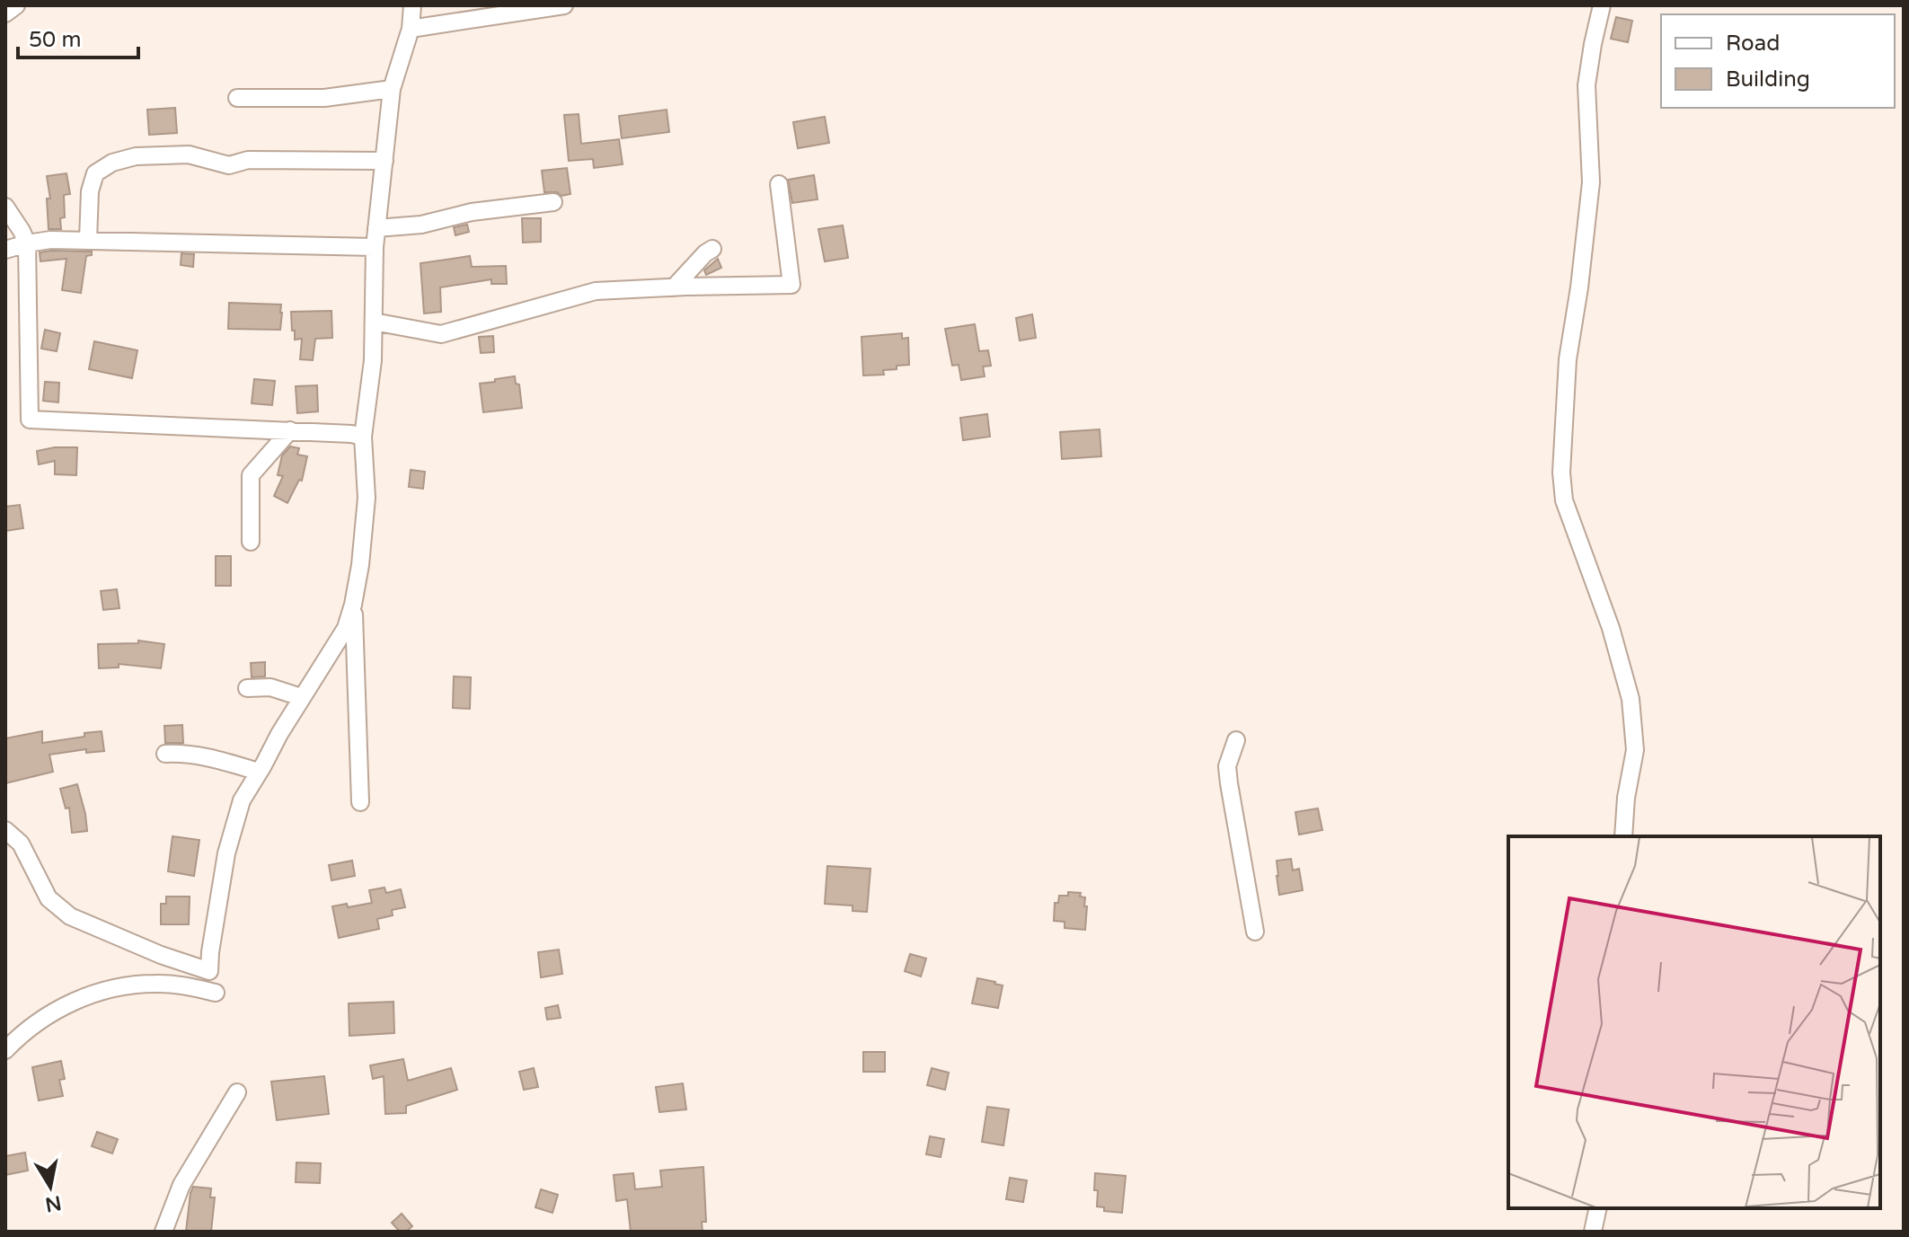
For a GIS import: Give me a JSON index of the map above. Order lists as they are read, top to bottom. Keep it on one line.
{"legend":["Road","Building"],"scale_bar":"50 m","north":"bottom"}
